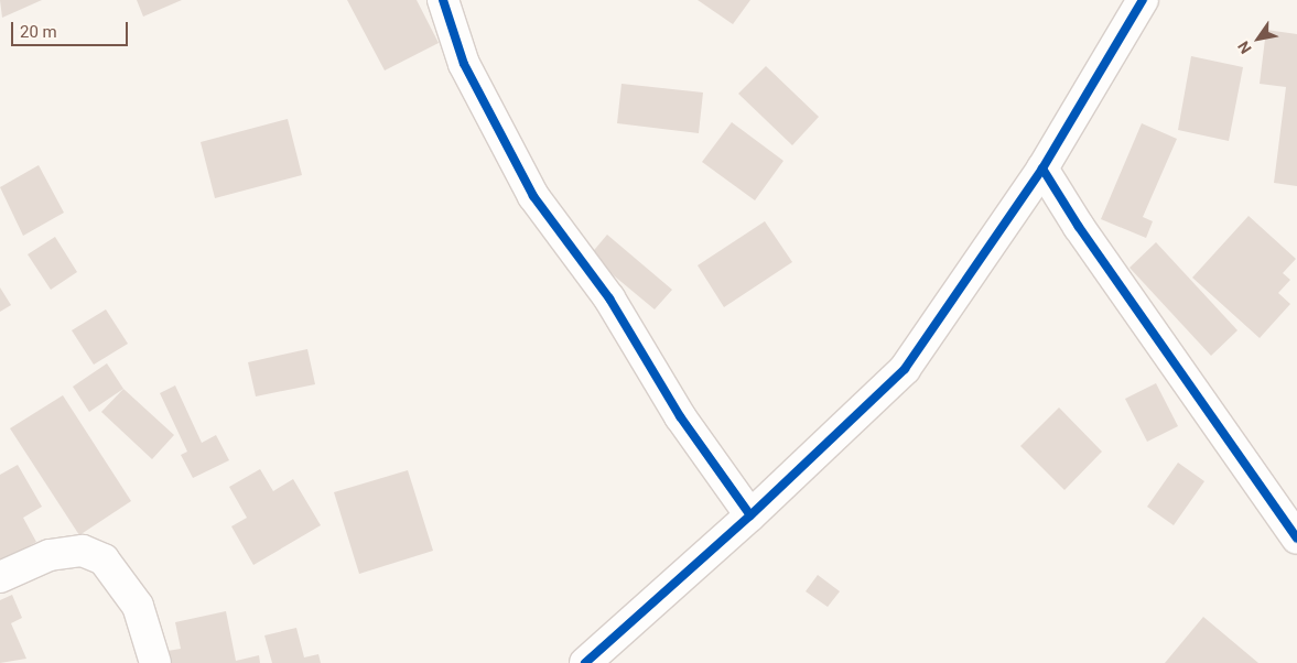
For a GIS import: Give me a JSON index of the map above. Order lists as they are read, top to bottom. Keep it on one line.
{"scale_bar":"20 m","north":"bottom left"}
